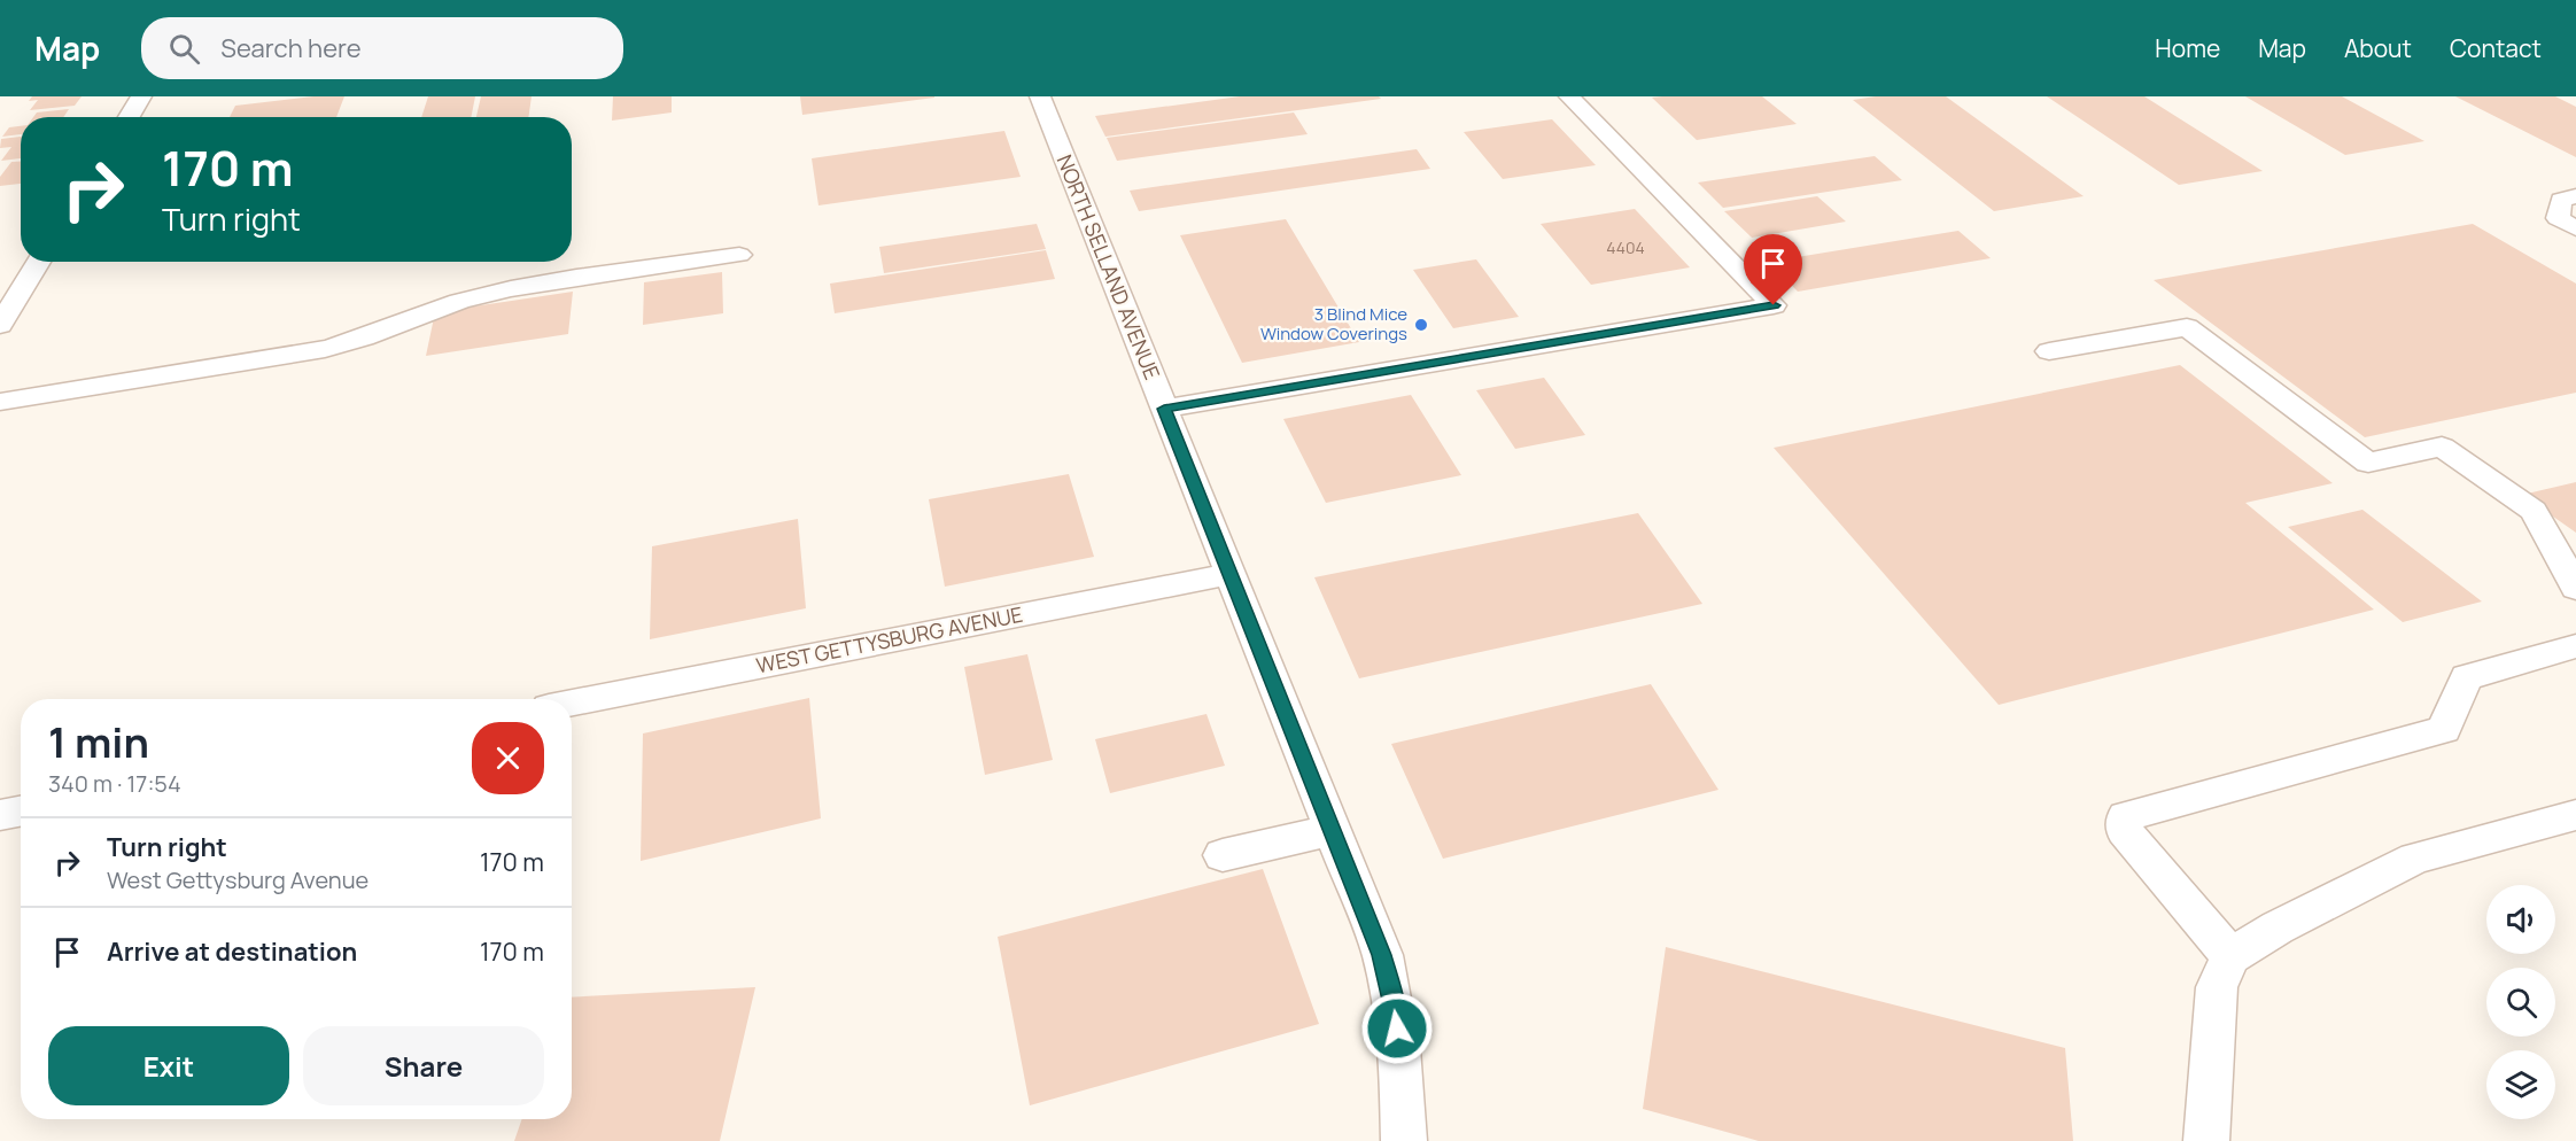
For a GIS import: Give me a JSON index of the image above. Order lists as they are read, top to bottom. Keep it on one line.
{"streets":{"street":["NORTH SELLAND AVENUE","WEST GETTYSBURG AVENUE"]},"crossings":[["NORTH SELLAND AVENUE","WEST GETTYSBURG AVENUE"]],"places":["3 Blind Mice Window Coverings"],"house_numbers":["4404"],"page":{"header":"Map","search":"Search here","nav":["Home","Map","About","Contact"],"turn":["170 m","Turn right"],"heading":["1 min","340 m · 17:54"],"list":[{"name":"Turn right","note":"West Gettysburg Avenue","value":"170 m"},{"name":"Arrive at destination","value":"170 m"}],"buttons":["Exit","Share"]}}
